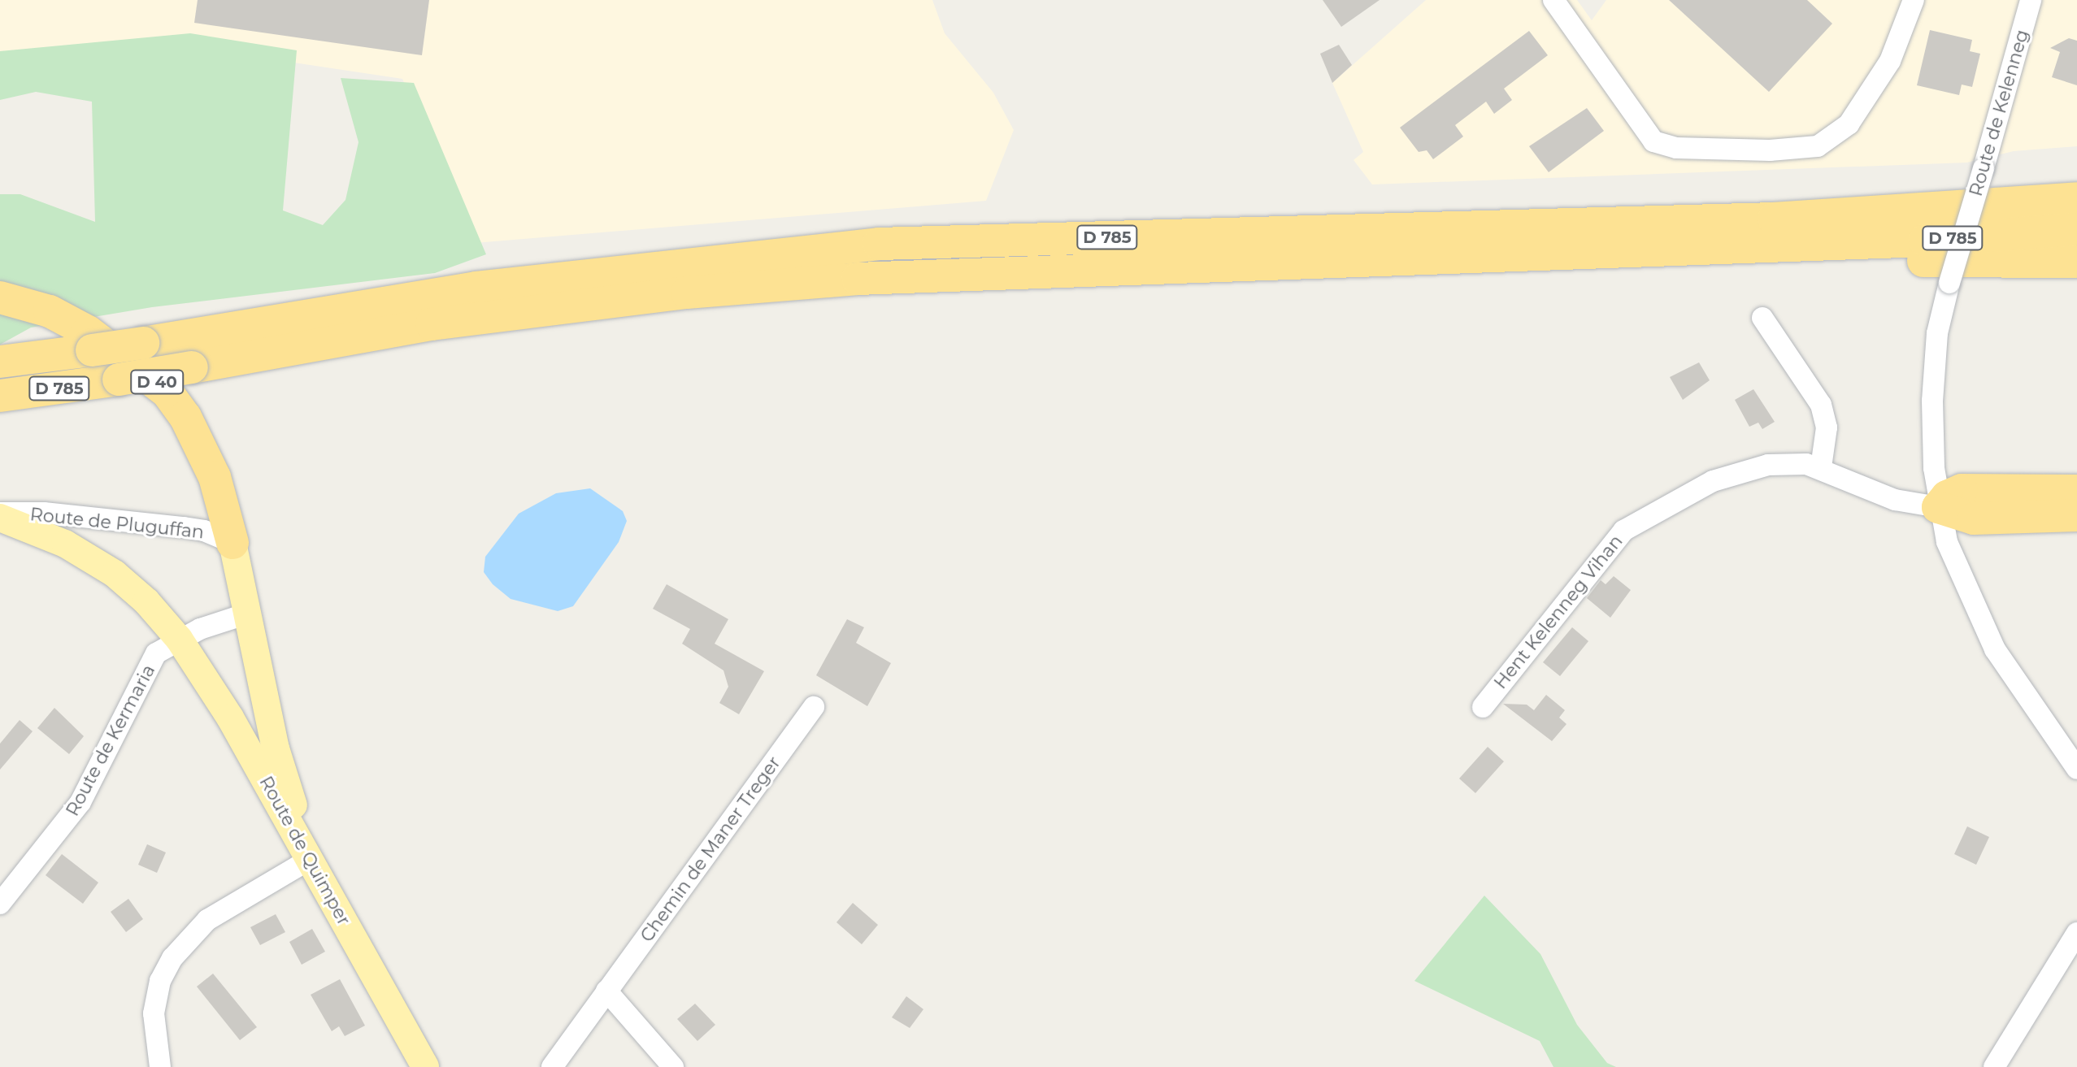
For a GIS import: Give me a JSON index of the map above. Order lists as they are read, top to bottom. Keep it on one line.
{"streets":{"highway":["D 785","D 40"],"main road":["Route de Pluguffan","Route de Quimper"],"street":["Route de Kelenneg","Hent Kelenneg Vihan","Route de Kermaria","Chemin de Maner Treger"]},"crossings":[["Route de Kelenneg","Hent Kelenneg Vihan"],["D 40","Route de Pluguffan"],["D 40","Route de Kermaria"],["D 40","Route de Quimper"],["Route de Pluguffan","Route de Kermaria"],["Route de Pluguffan","Route de Quimper"],["Route de Kermaria","Route de Quimper"]]}
